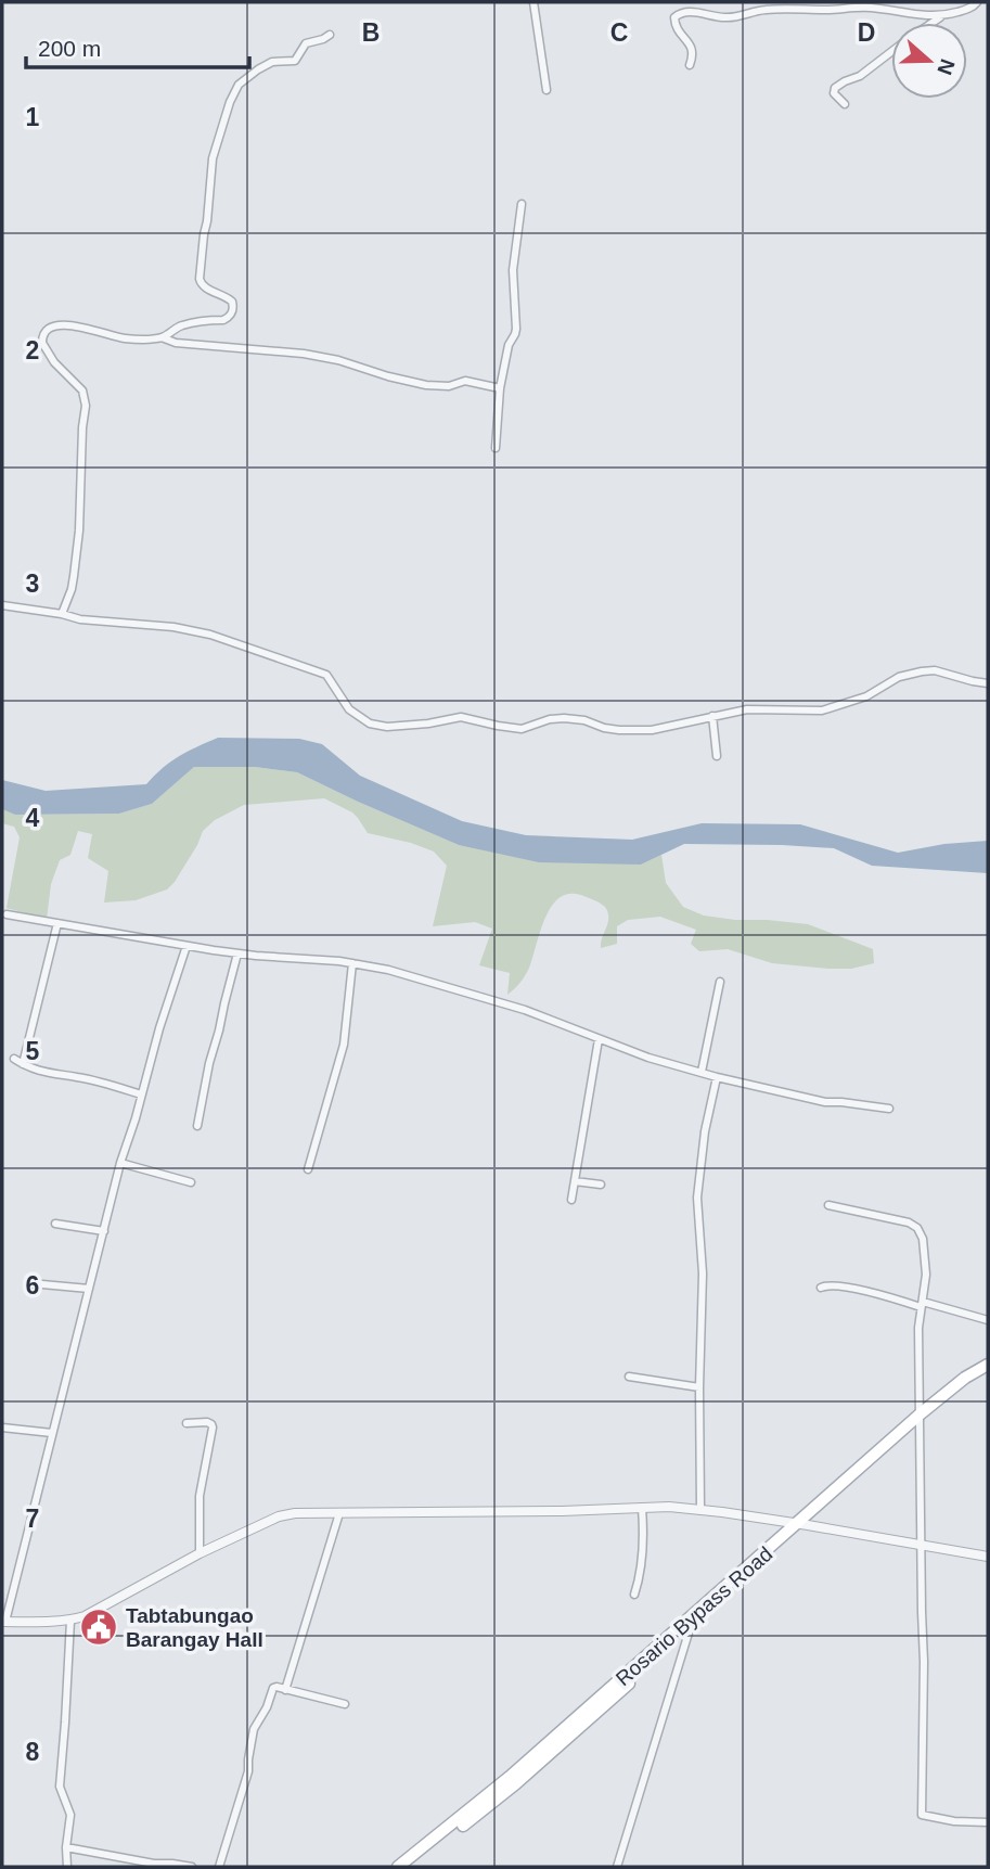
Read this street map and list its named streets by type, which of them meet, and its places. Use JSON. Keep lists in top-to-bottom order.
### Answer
{
  "streets": {
    "main road": ["Rosario Bypass Road"]
  },
  "places": {
    "public building": ["Tabtabungao Barangay Hall"]
  },
  "scale_bar": "200 m",
  "north": "right",
  "grid": {
    "columns": ["B", "C", "D"],
    "rows": [
      "1",
      "2",
      "3",
      "4",
      "5",
      "6",
      "7",
      "8"
    ]
  }
}
